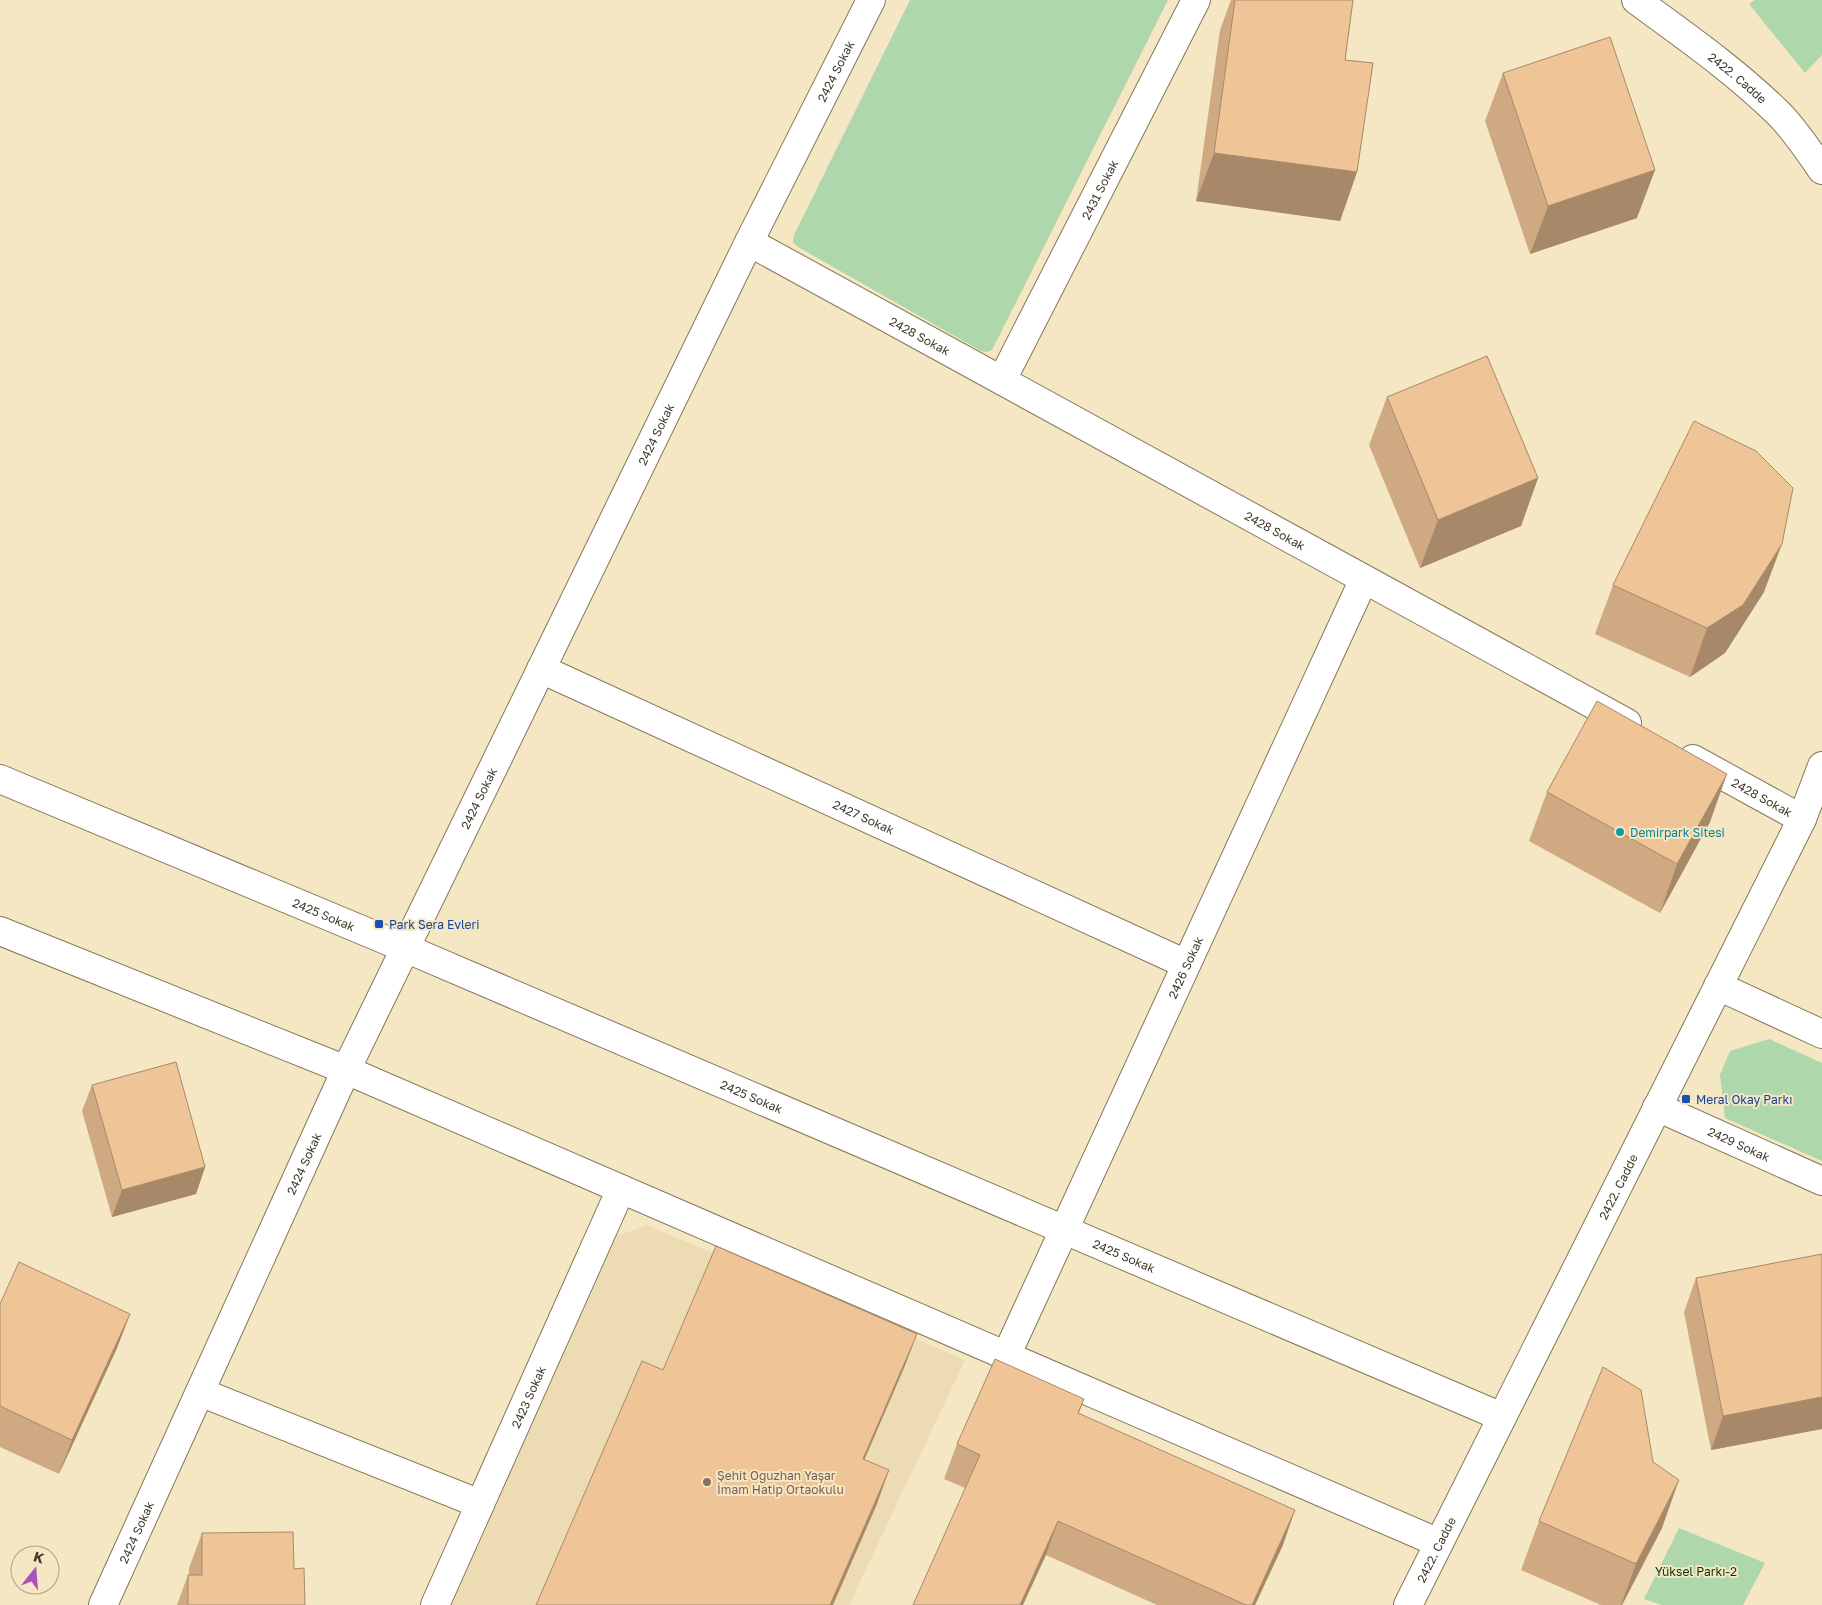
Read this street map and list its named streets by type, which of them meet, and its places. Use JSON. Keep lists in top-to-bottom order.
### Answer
{
  "streets": {
    "street": [
      "2424 Sokak",
      "2422. Cadde",
      "2431 Sokak",
      "2428 Sokak",
      "2427 Sokak",
      "2425 Sokak",
      "2426 Sokak",
      "2429 Sokak",
      "2423 Sokak"
    ]
  },
  "crossings": [
    ["2424 Sokak", "2428 Sokak"],
    ["2424 Sokak", "2427 Sokak"],
    ["2424 Sokak", "2425 Sokak"],
    ["2422. Cadde", "2428 Sokak"],
    ["2422. Cadde", "2425 Sokak"],
    ["2422. Cadde", "2429 Sokak"],
    ["2431 Sokak", "2428 Sokak"],
    ["2428 Sokak", "2426 Sokak"],
    ["2427 Sokak", "2426 Sokak"],
    ["2425 Sokak", "2426 Sokak"]
  ],
  "parks": ["Yüksel Parkı-2"],
  "places": {
    "other": ["Demirpark Sitesi", "Şehit Oğuzhan Yaşar İmam Hatip Ortaokulu"],
    "transit": ["Park Sera Evleri", "Meral Okay Parkı"]
  },
  "north": "top"
}
